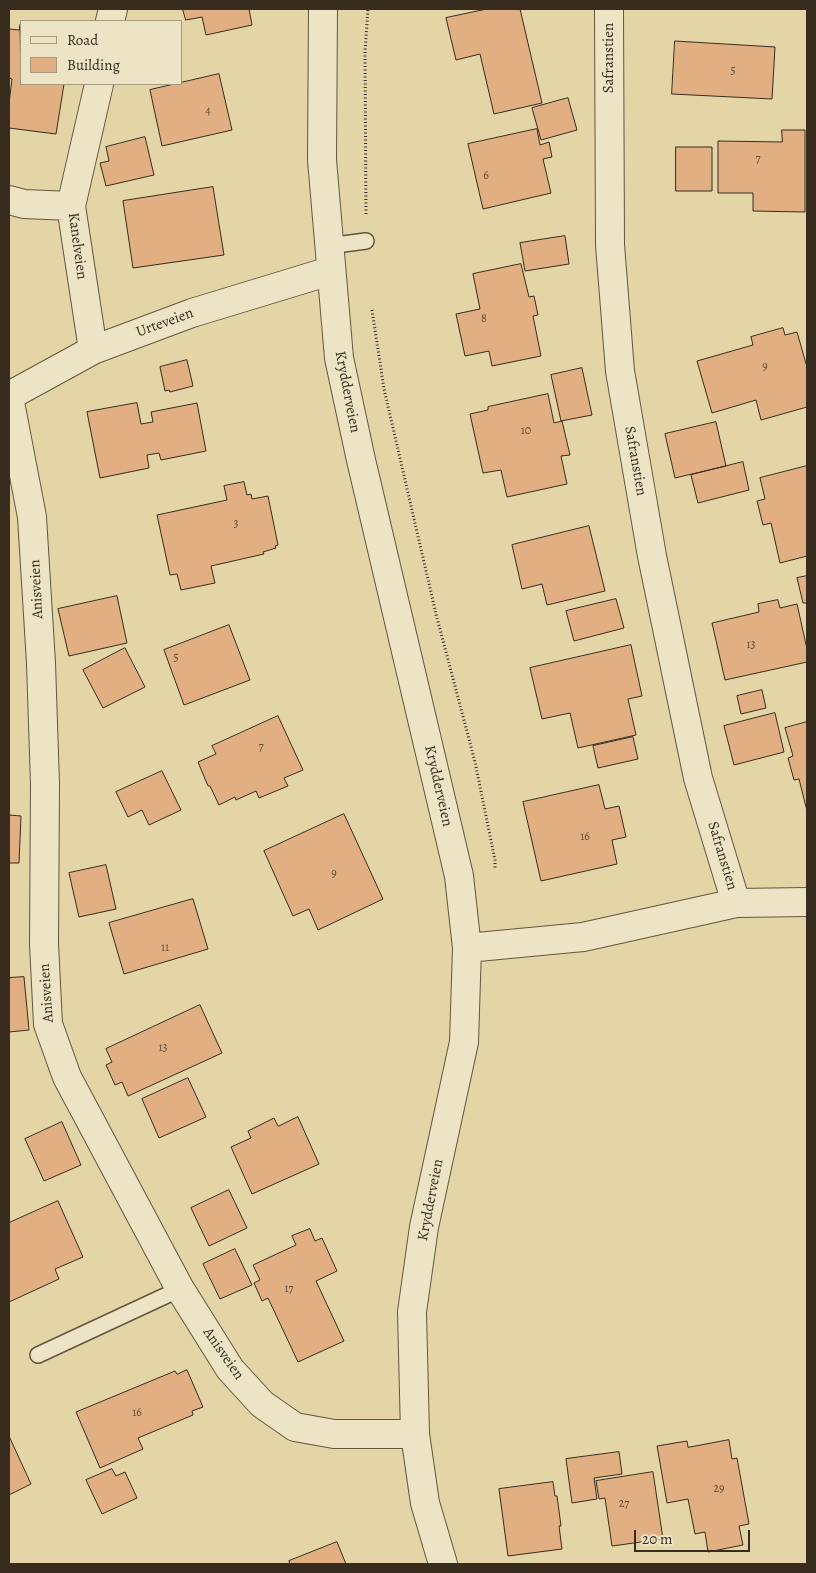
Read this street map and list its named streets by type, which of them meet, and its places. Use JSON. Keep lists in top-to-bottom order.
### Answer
{
  "streets": {
    "street": [
      "Safranstien",
      "Kanelveien",
      "Urteveien",
      "Krydderveien",
      "Anisveien"
    ]
  },
  "crossings": [
    ["Safranstien", "Krydderveien"],
    ["Kanelveien", "Urteveien"],
    ["Urteveien", "Krydderveien"],
    ["Urteveien", "Anisveien"],
    ["Krydderveien", "Anisveien"]
  ],
  "house_numbers": [
    "5",
    "4",
    "7",
    "6",
    "8",
    "9",
    "10",
    "3",
    "13",
    "5",
    "7",
    "16",
    "9",
    "11",
    "13",
    "17",
    "16",
    "29",
    "27"
  ],
  "legend": ["Road", "Building"],
  "scale_bar": "20 m"
}
